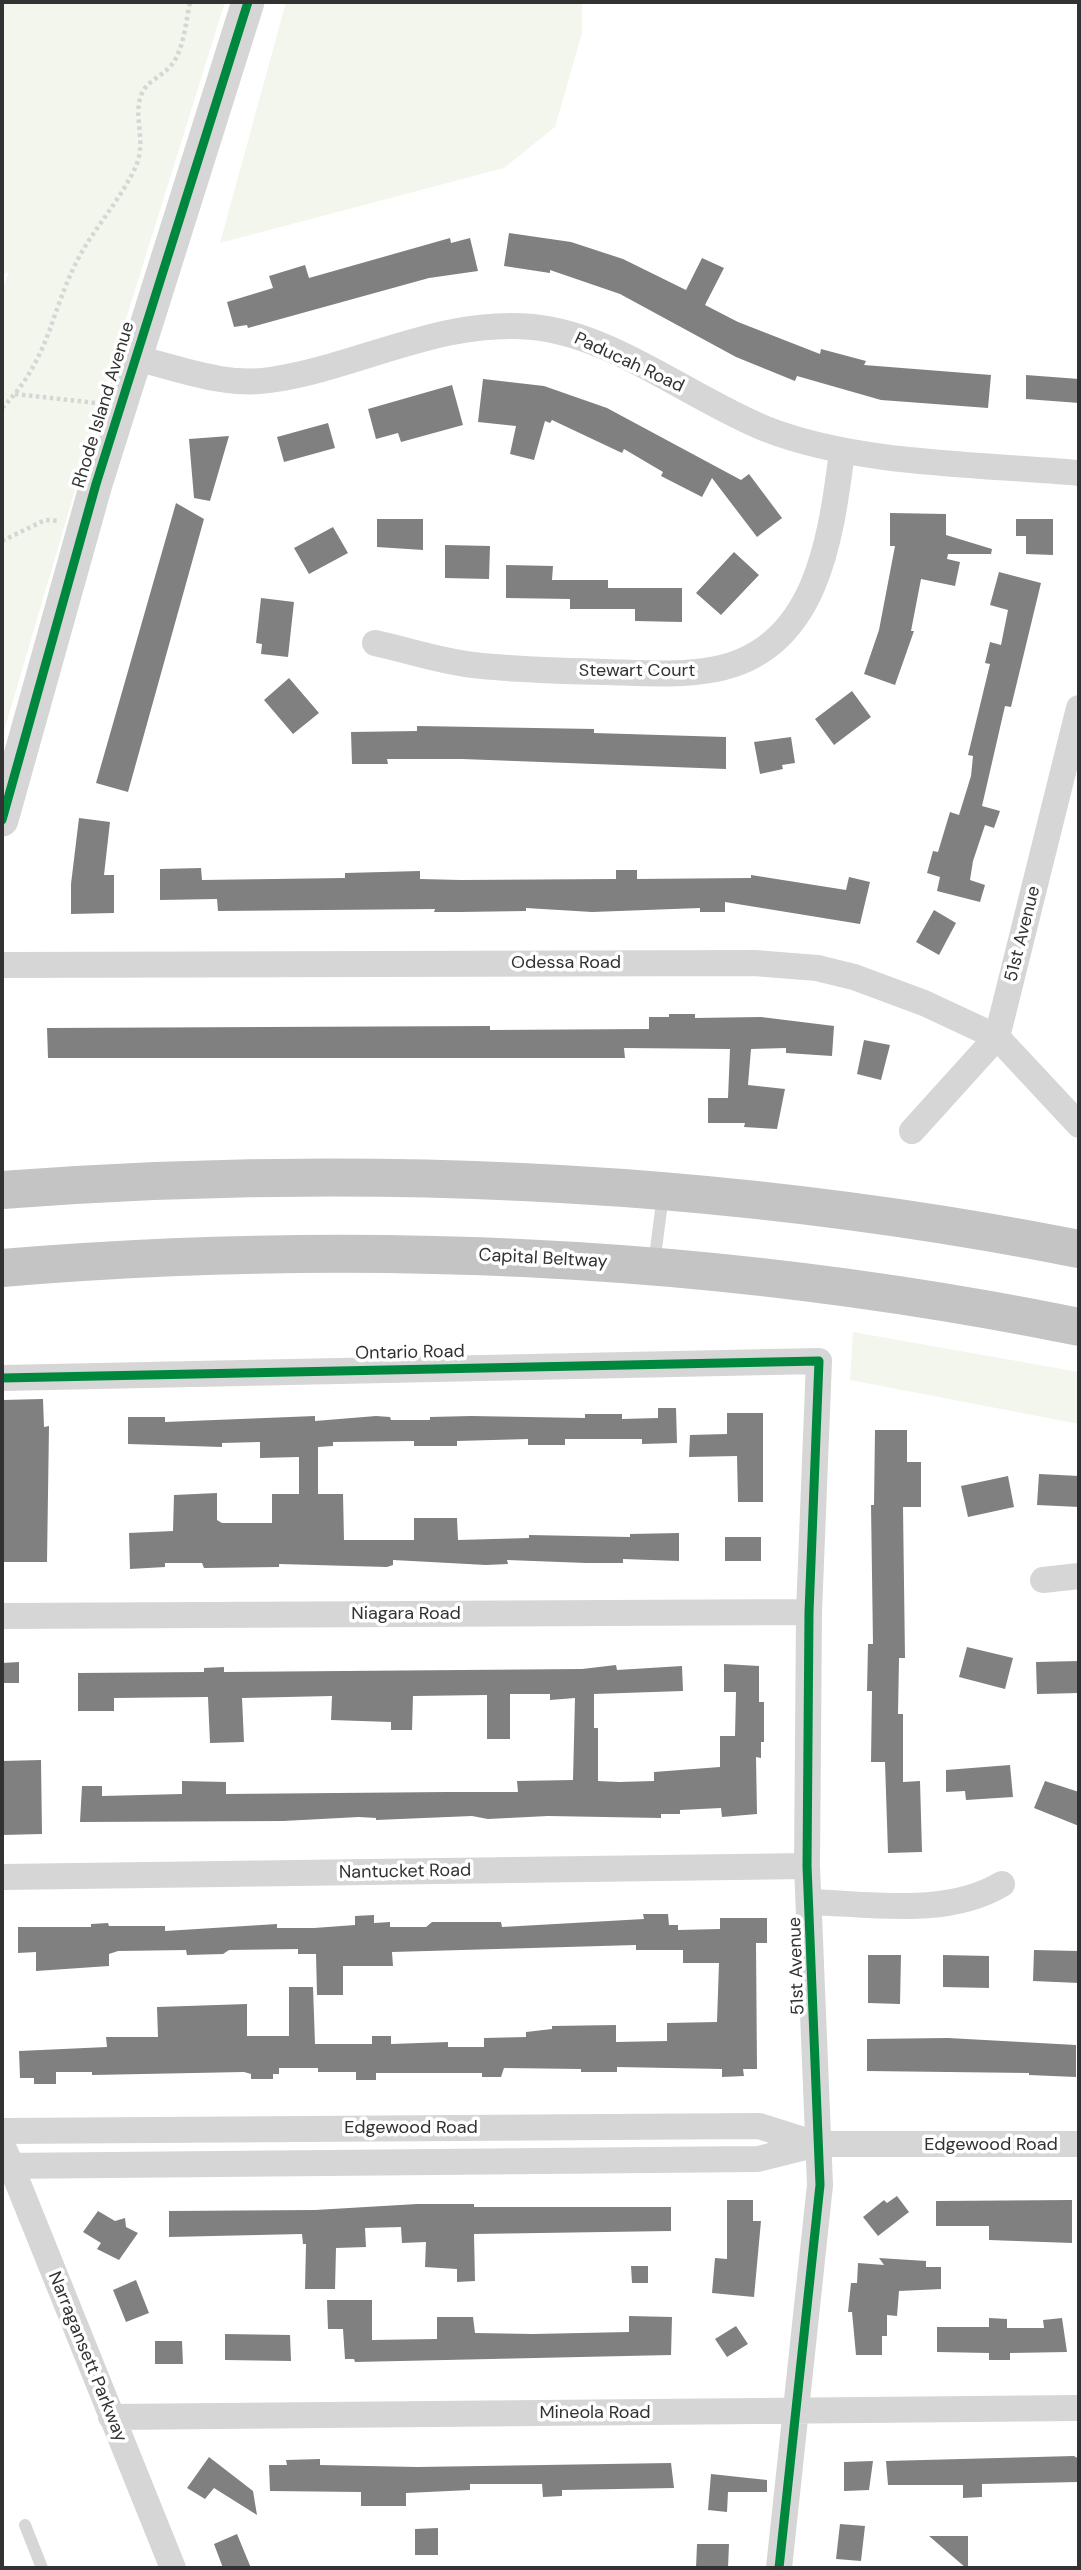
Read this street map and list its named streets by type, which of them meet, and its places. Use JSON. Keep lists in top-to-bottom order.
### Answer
{
  "streets": {
    "highway": ["Capital Beltway"],
    "street": [
      "Paducah Road",
      "Rhode Island Avenue",
      "Stewart Court",
      "51st Avenue",
      "Odessa Road",
      "Ontario Road",
      "Niagara Road",
      "Nantucket Road",
      "Edgewood Road",
      "Narragansett Parkway",
      "Mineola Road"
    ]
  },
  "crossings": [
    ["Paducah Road", "Rhode Island Avenue"],
    ["Paducah Road", "Stewart Court"],
    ["51st Avenue", "Odessa Road"],
    ["51st Avenue", "Ontario Road"],
    ["51st Avenue", "Niagara Road"],
    ["51st Avenue", "Nantucket Road"],
    ["51st Avenue", "Edgewood Road"],
    ["51st Avenue", "Mineola Road"],
    ["Edgewood Road", "Narragansett Parkway"],
    ["Narragansett Parkway", "Mineola Road"]
  ]
}
